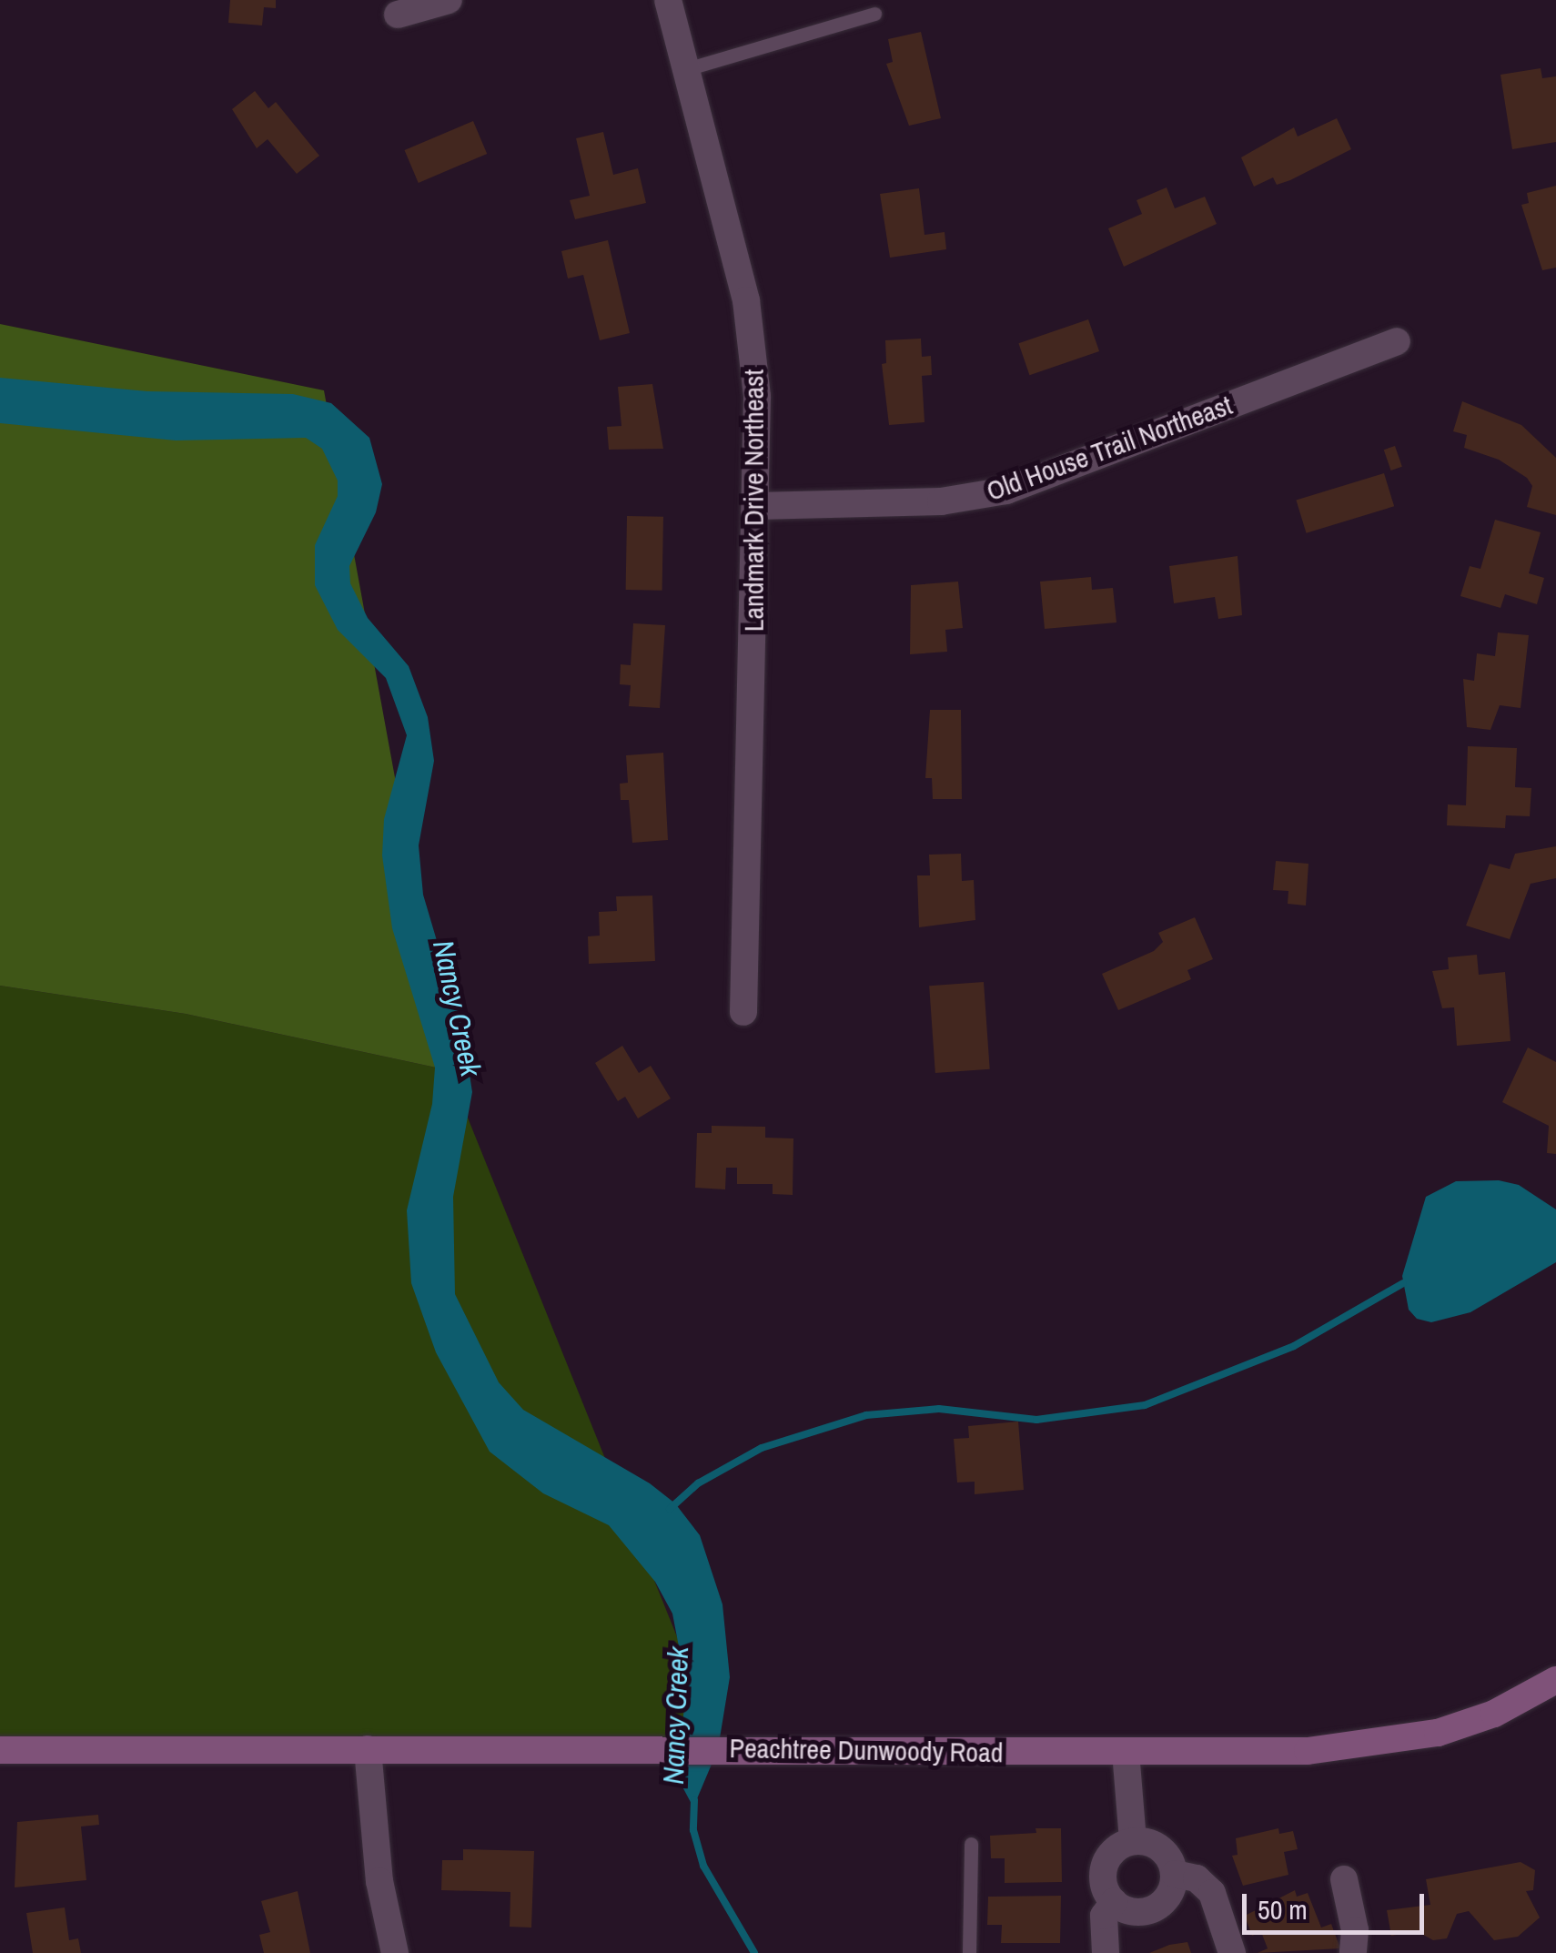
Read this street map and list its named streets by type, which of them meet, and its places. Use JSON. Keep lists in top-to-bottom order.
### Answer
{
  "streets": {
    "main road": ["Peachtree Dunwoody Road"],
    "street": ["Old House Trail Northeast", "Landmark Drive Northeast"]
  },
  "crossings": [
    ["Old House Trail Northeast", "Landmark Drive Northeast"]
  ],
  "water": ["Nancy Creek"],
  "scale_bar": "50 m"
}
